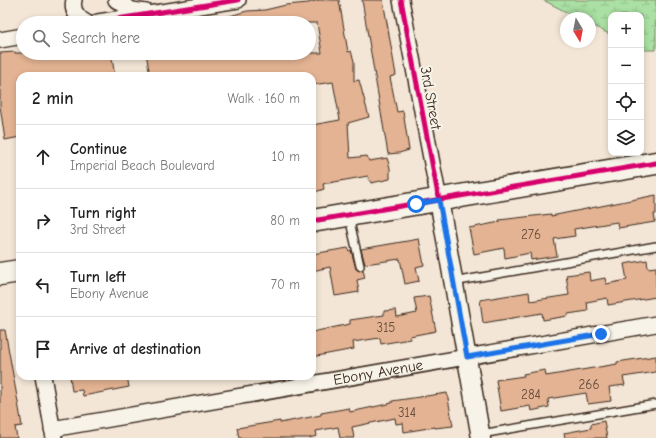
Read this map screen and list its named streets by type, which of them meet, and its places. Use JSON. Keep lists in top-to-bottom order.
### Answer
{
  "streets": {
    "street": ["3rd Street", "Ebony Avenue"]
  },
  "crossings": [
    ["3rd Street", "Ebony Avenue"]
  ],
  "house_numbers": [
    "276",
    "315",
    "266",
    "284",
    "314"
  ],
  "north": "bottom",
  "page": {
    "map_buttons": ["+", "−"],
    "search": "Search here",
    "heading": ["2 min", "Walk · 160 m"],
    "list": [
      ["Continue", "Imperial Beach Boulevard", "10 m"],
      ["Turn right", "3rd Street", "80 m"],
      ["Turn left", "Ebony Avenue", "70 m"],
      "Arrive at destination"
    ]
  }
}
